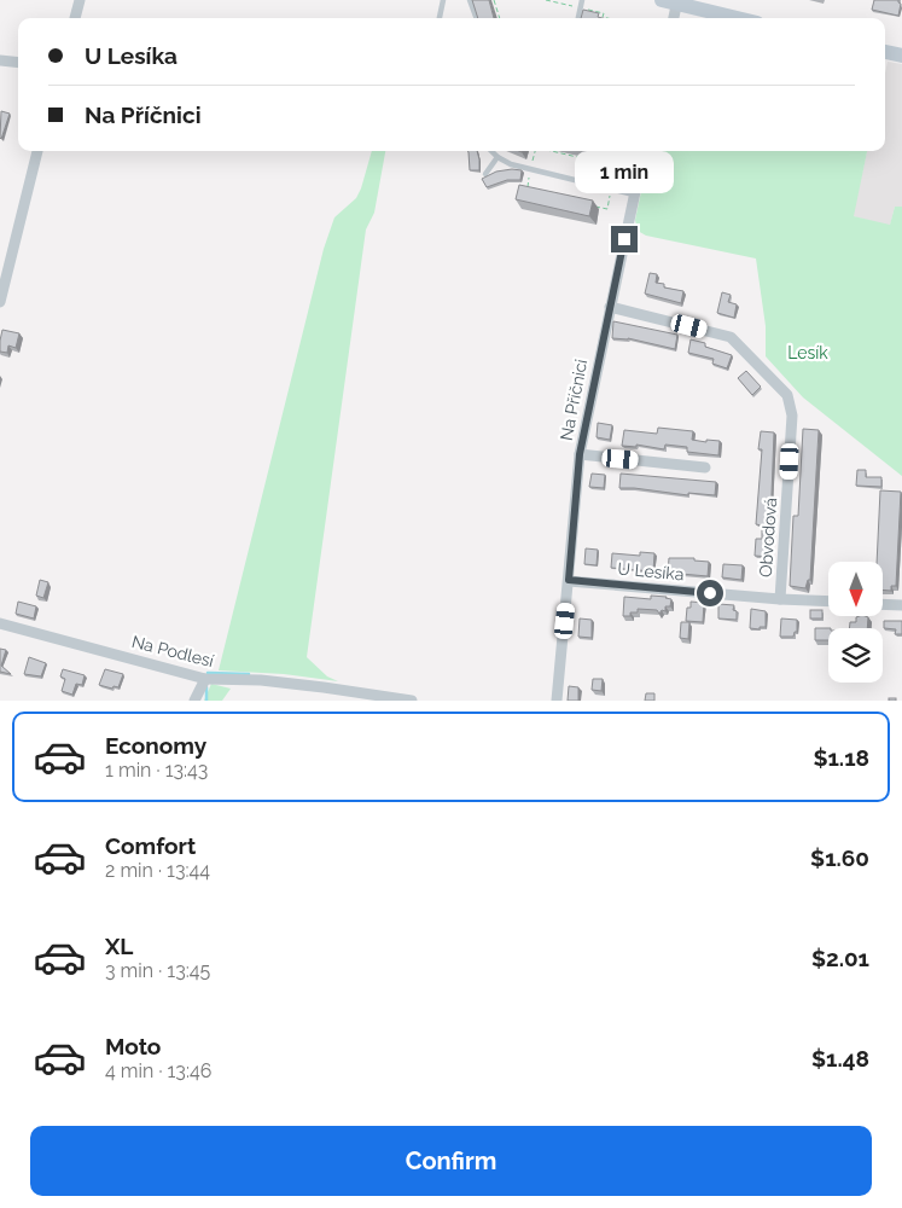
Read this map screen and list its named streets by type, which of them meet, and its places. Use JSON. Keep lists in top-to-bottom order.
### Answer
{
  "streets": {
    "street": [
      "Na Příčnici",
      "Obvodová",
      "U Lesíka",
      "Na Podlesí"
    ]
  },
  "crossings": [
    ["Na Příčnici", "Obvodová"],
    ["Na Příčnici", "U Lesíka"],
    ["Obvodová", "U Lesíka"]
  ],
  "parks": ["Lesík"],
  "north": "bottom",
  "page": {
    "banner": ["U Lesíka", "Na Příčnici"],
    "bubble": "1 min",
    "list": [
      {
        "name": "Economy",
        "note": "1 min · 13:43",
        "value": "$1.18"
      },
      {
        "name": "Comfort",
        "note": "2 min · 13:44",
        "value": "$1.60"
      },
      {
        "name": "XL",
        "note": "3 min · 13:45",
        "value": "$2.01"
      },
      {
        "name": "Moto",
        "note": "4 min · 13:46",
        "value": "$1.48"
      }
    ],
    "buttons": "Confirm"
  }
}
